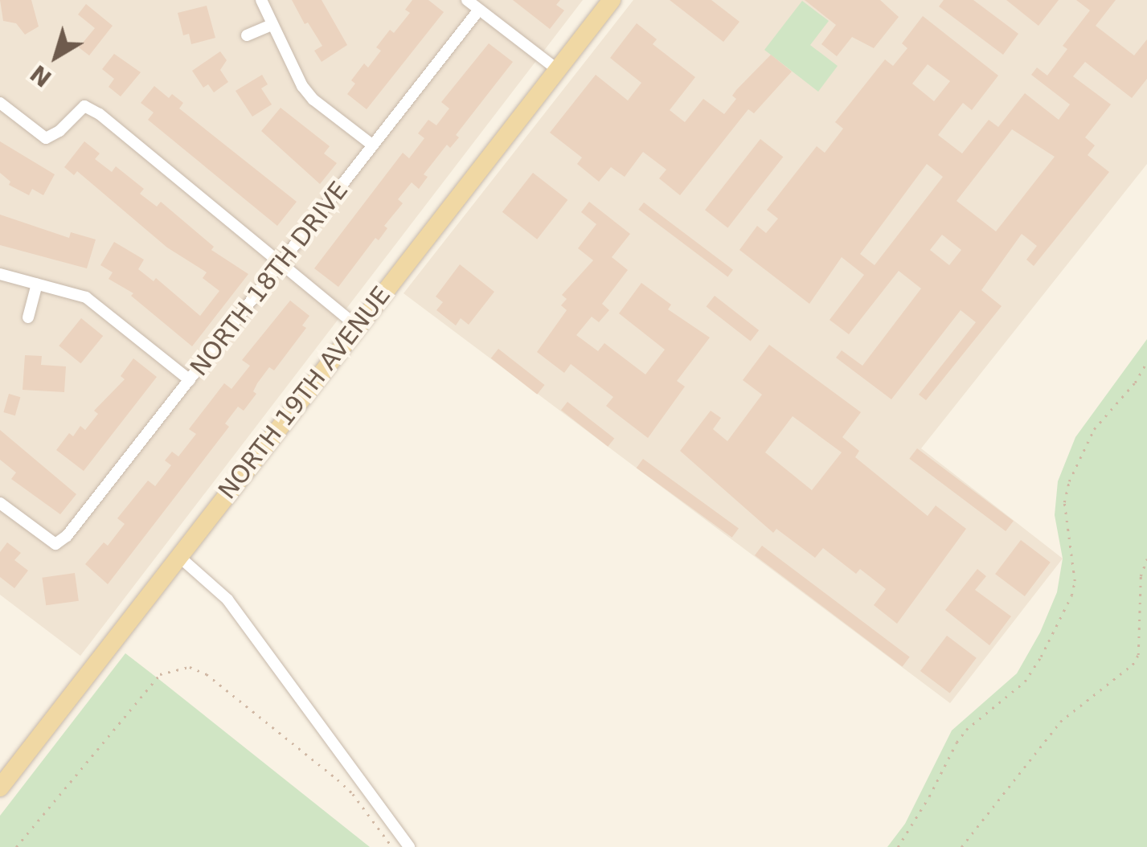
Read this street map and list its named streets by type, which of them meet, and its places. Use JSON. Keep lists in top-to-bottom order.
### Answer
{
  "streets": {
    "main road": ["NORTH 19TH AVENUE"],
    "street": ["NORTH 18TH DRIVE"]
  },
  "north": "bottom left"
}
